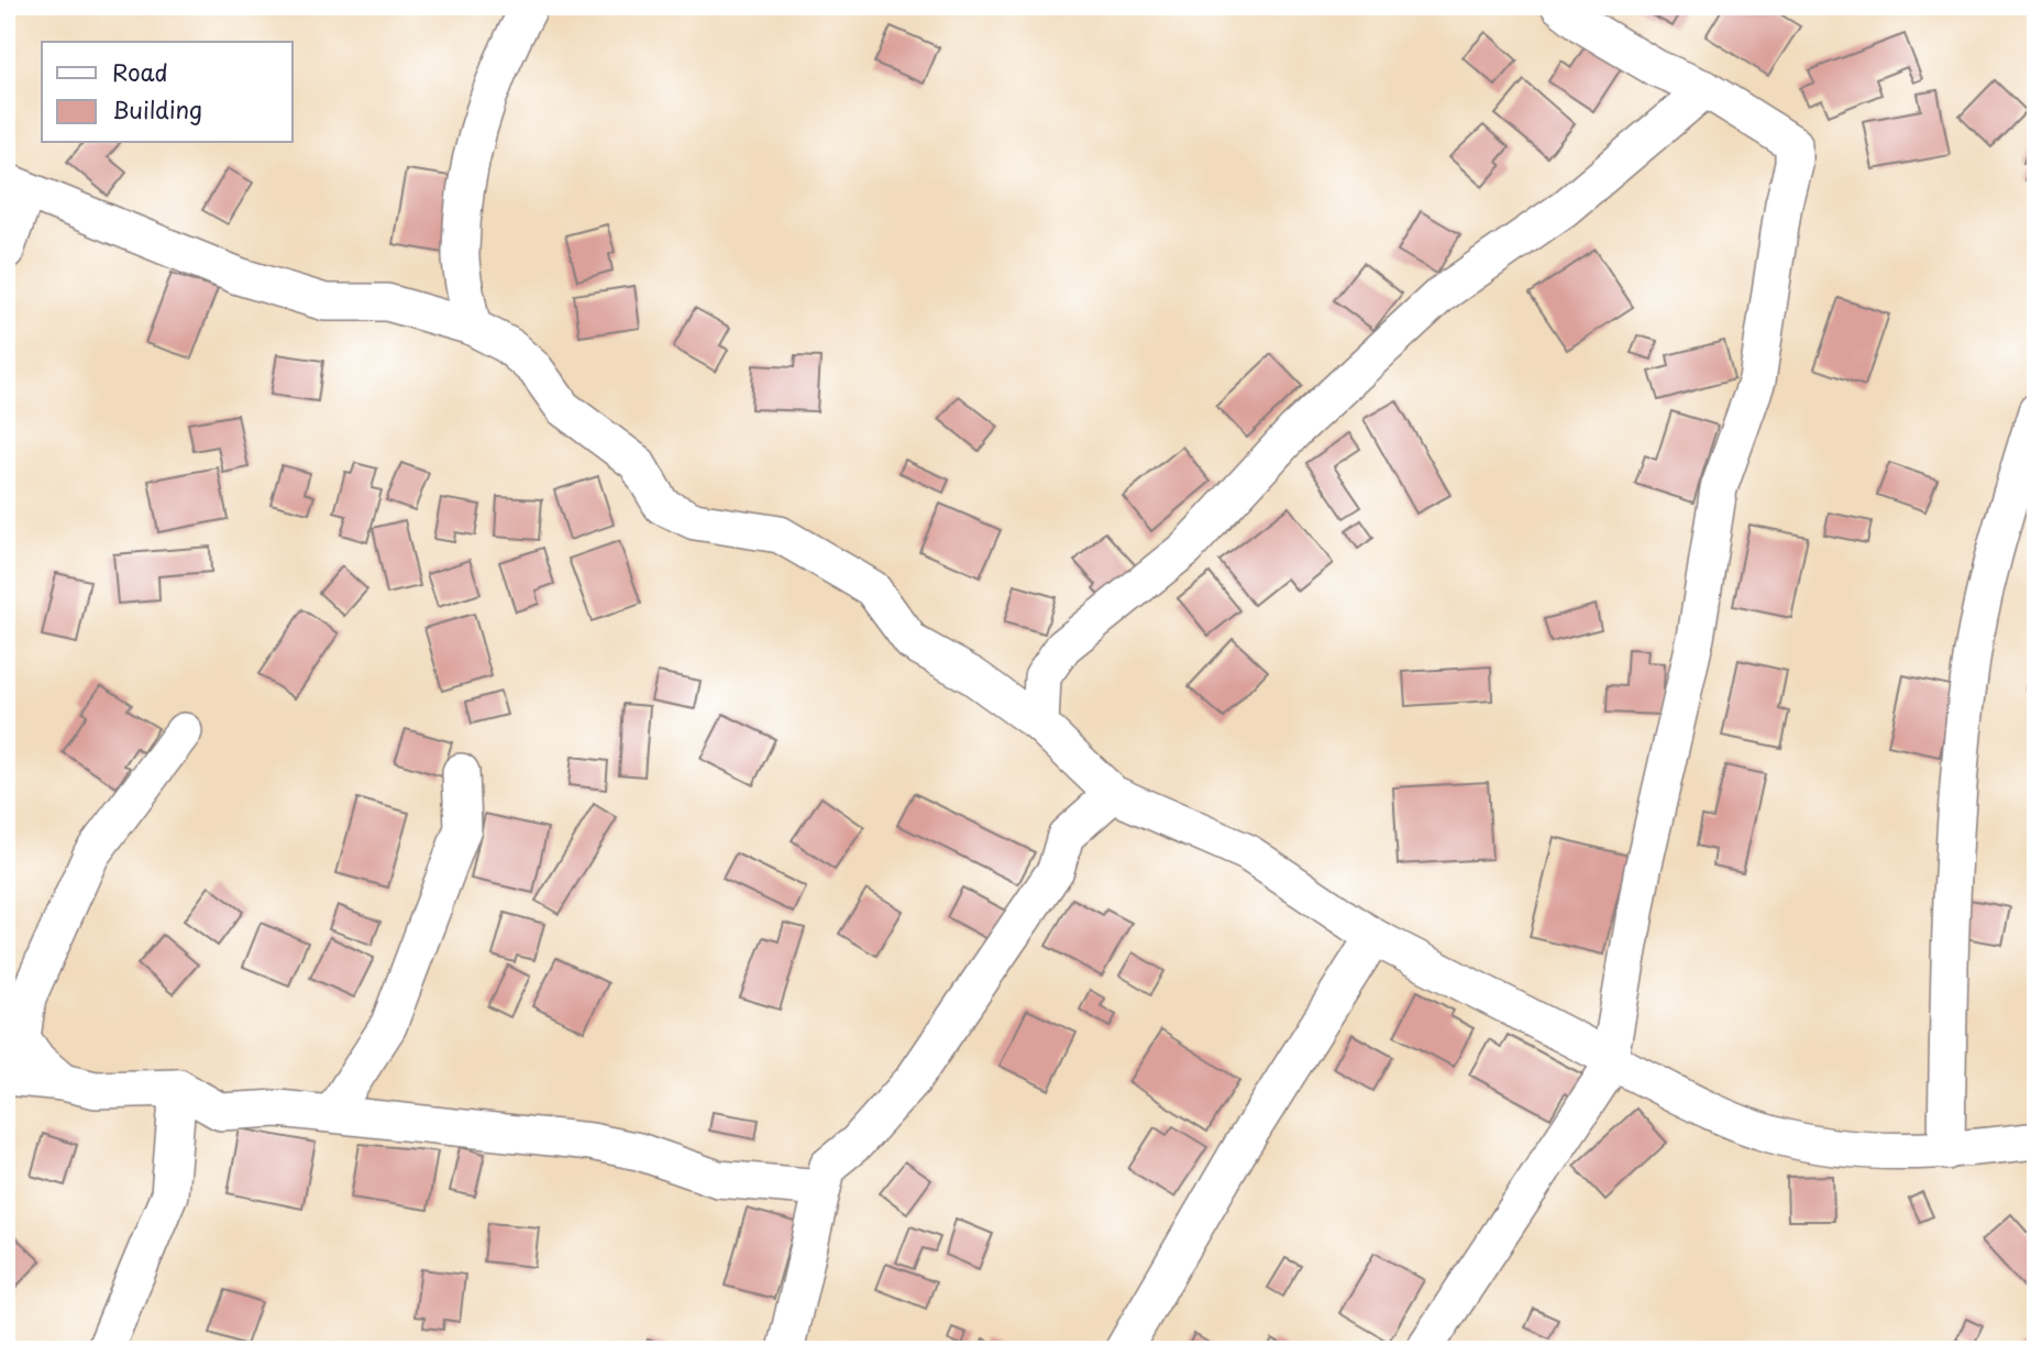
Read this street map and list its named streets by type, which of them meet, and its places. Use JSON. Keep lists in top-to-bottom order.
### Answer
{
  "legend": ["Road", "Building"]
}
